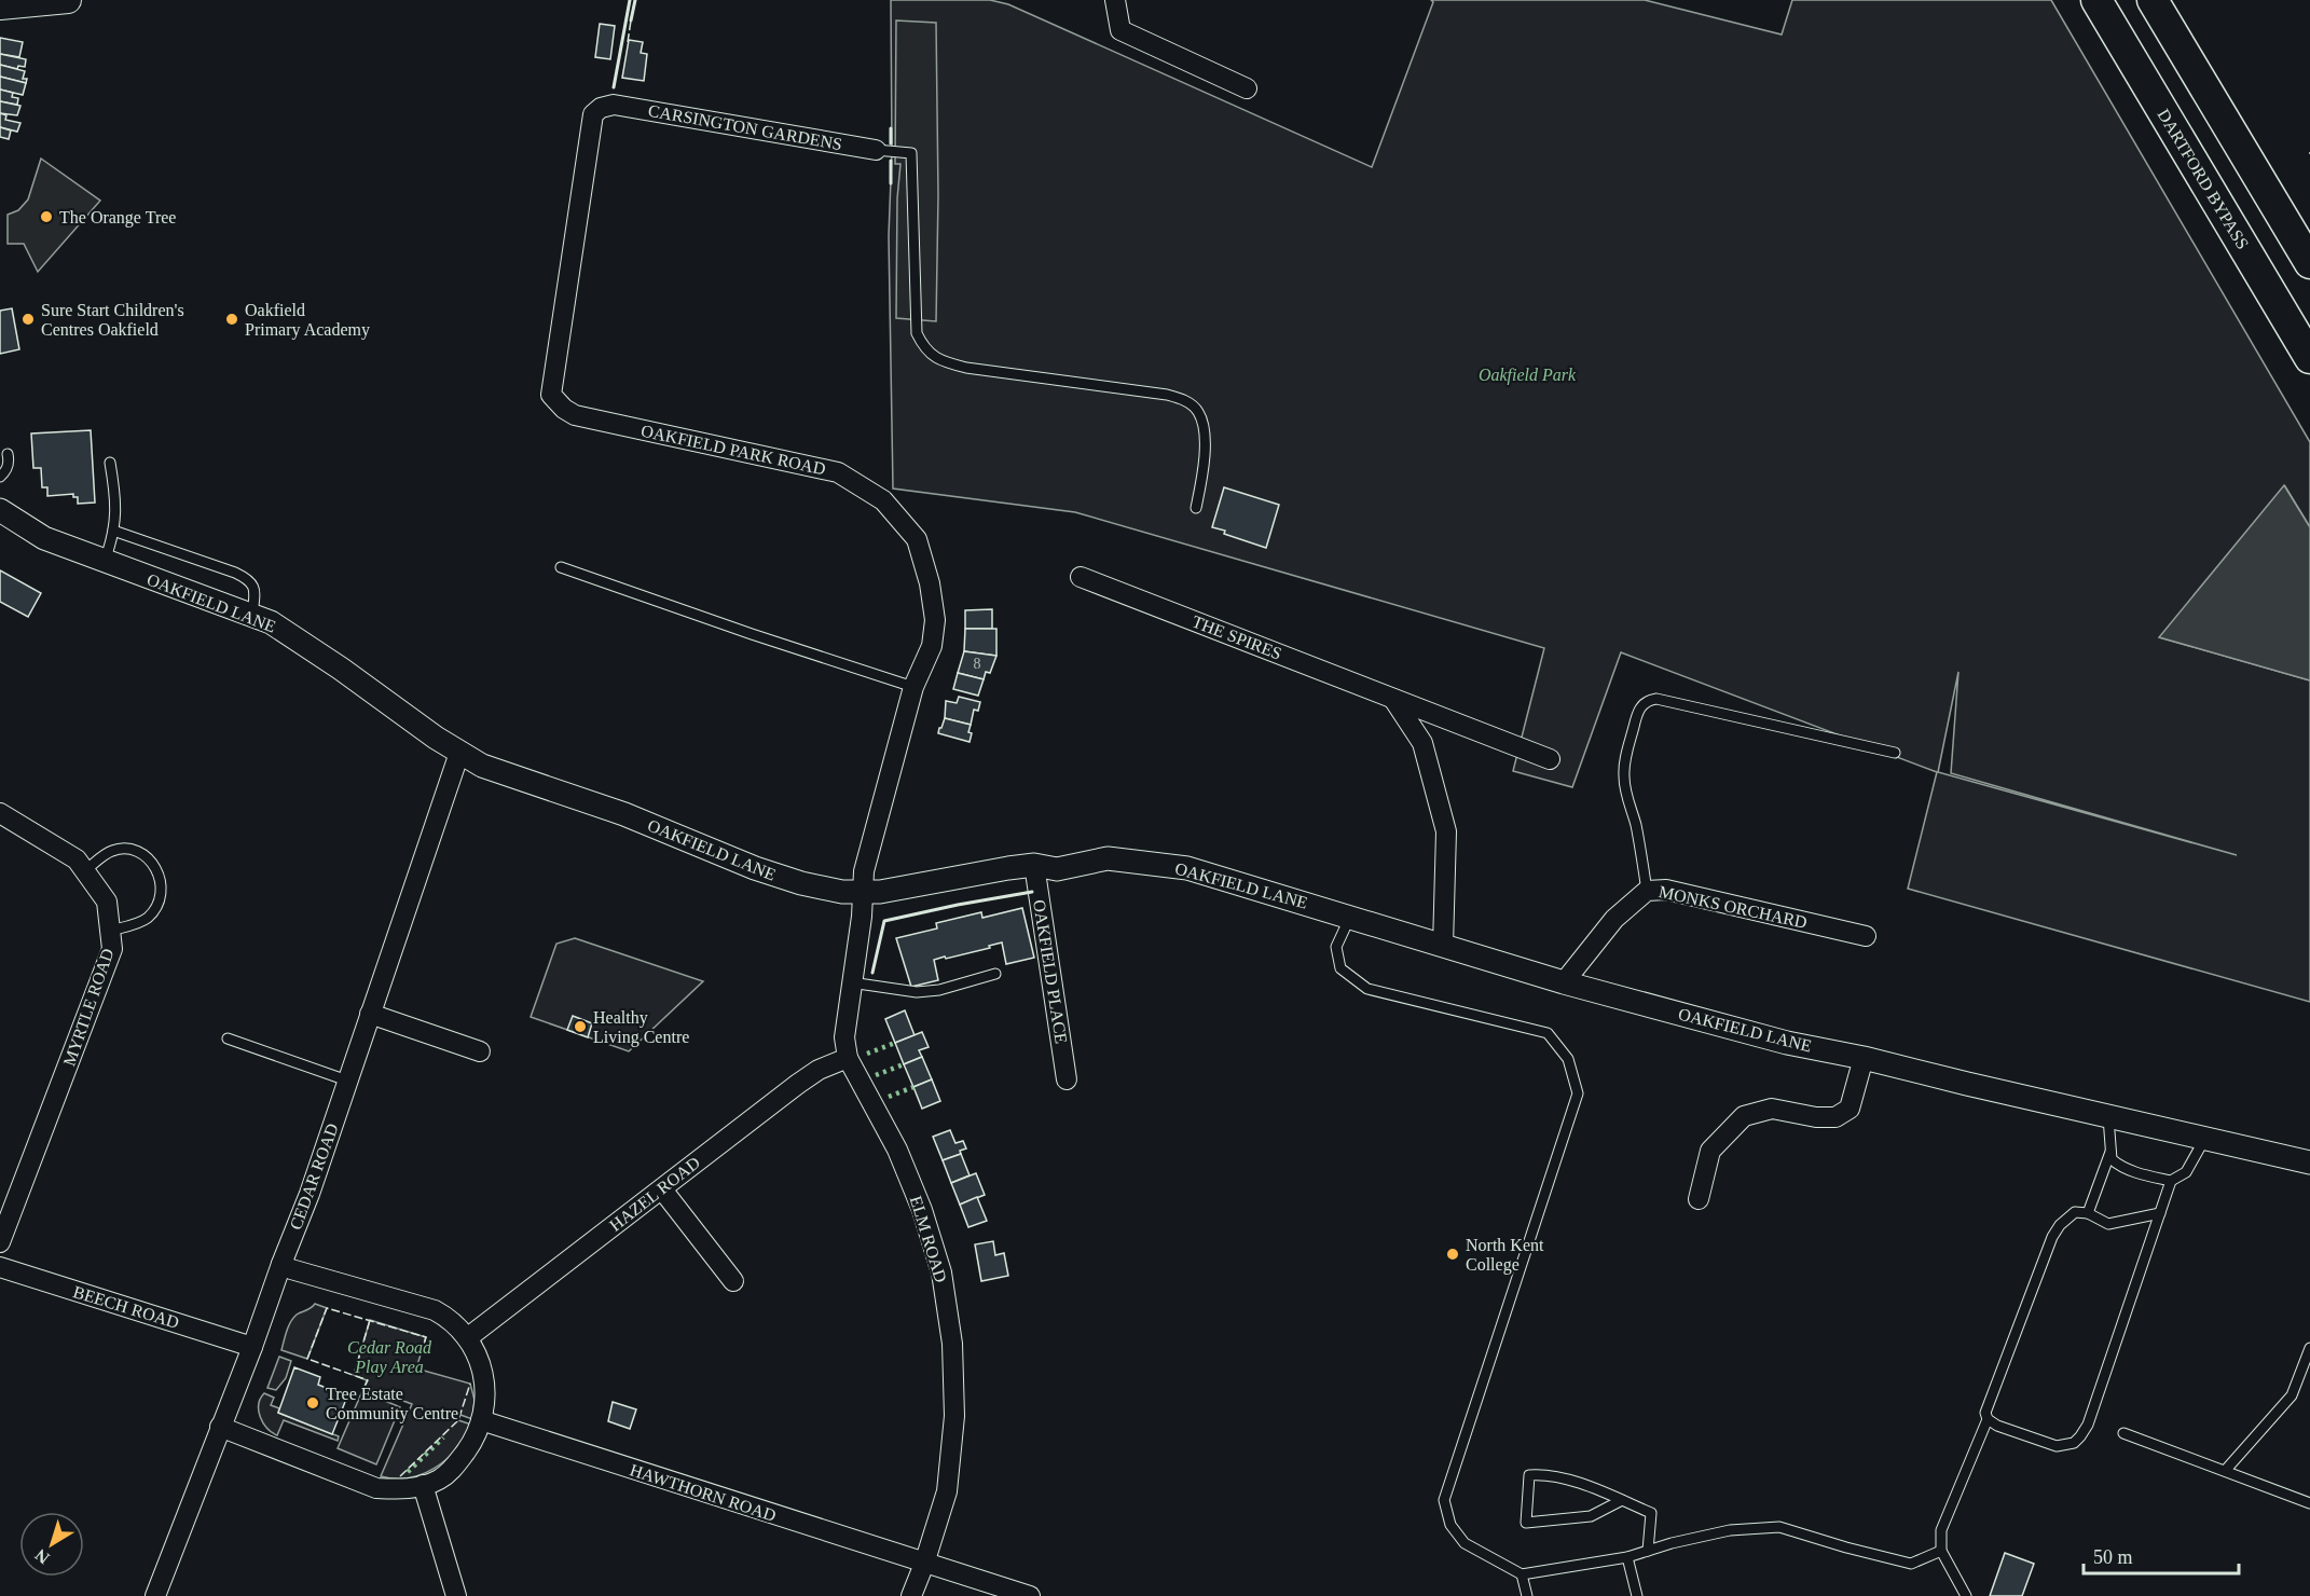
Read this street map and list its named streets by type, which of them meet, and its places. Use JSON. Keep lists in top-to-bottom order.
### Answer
{
  "streets": {
    "highway": ["DARTFORD BYPASS"],
    "street": [
      "CARSINGTON GARDENS",
      "OAKFIELD PARK ROAD",
      "OAKFIELD LANE",
      "THE SPIRES",
      "MONKS ORCHARD",
      "OAKFIELD PLACE",
      "MYRTLE ROAD",
      "CEDAR ROAD",
      "HAZEL ROAD",
      "ELM ROAD",
      "BEECH ROAD",
      "HAWTHORN ROAD"
    ]
  },
  "crossings": [
    ["CARSINGTON GARDENS", "OAKFIELD PARK ROAD"],
    ["OAKFIELD PARK ROAD", "OAKFIELD LANE"],
    ["OAKFIELD PARK ROAD", "ELM ROAD"],
    ["OAKFIELD LANE", "MONKS ORCHARD"],
    ["OAKFIELD LANE", "OAKFIELD PLACE"],
    ["OAKFIELD LANE", "CEDAR ROAD"],
    ["OAKFIELD LANE", "ELM ROAD"],
    ["CEDAR ROAD", "BEECH ROAD"],
    ["HAZEL ROAD", "ELM ROAD"],
    ["ELM ROAD", "HAWTHORN ROAD"]
  ],
  "parks": ["Oakfield Park", "Cedar Road Play Area"],
  "places": [
    "The Orange Tree",
    "Sure Start Children's Centres Oakfield",
    "Oakfield Primary Academy",
    "Healthy Living Centre",
    "North Kent College",
    "Tree Estate Community Centre"
  ],
  "house_numbers": ["8"],
  "scale_bar": "50 m",
  "north": "bottom left"
}
